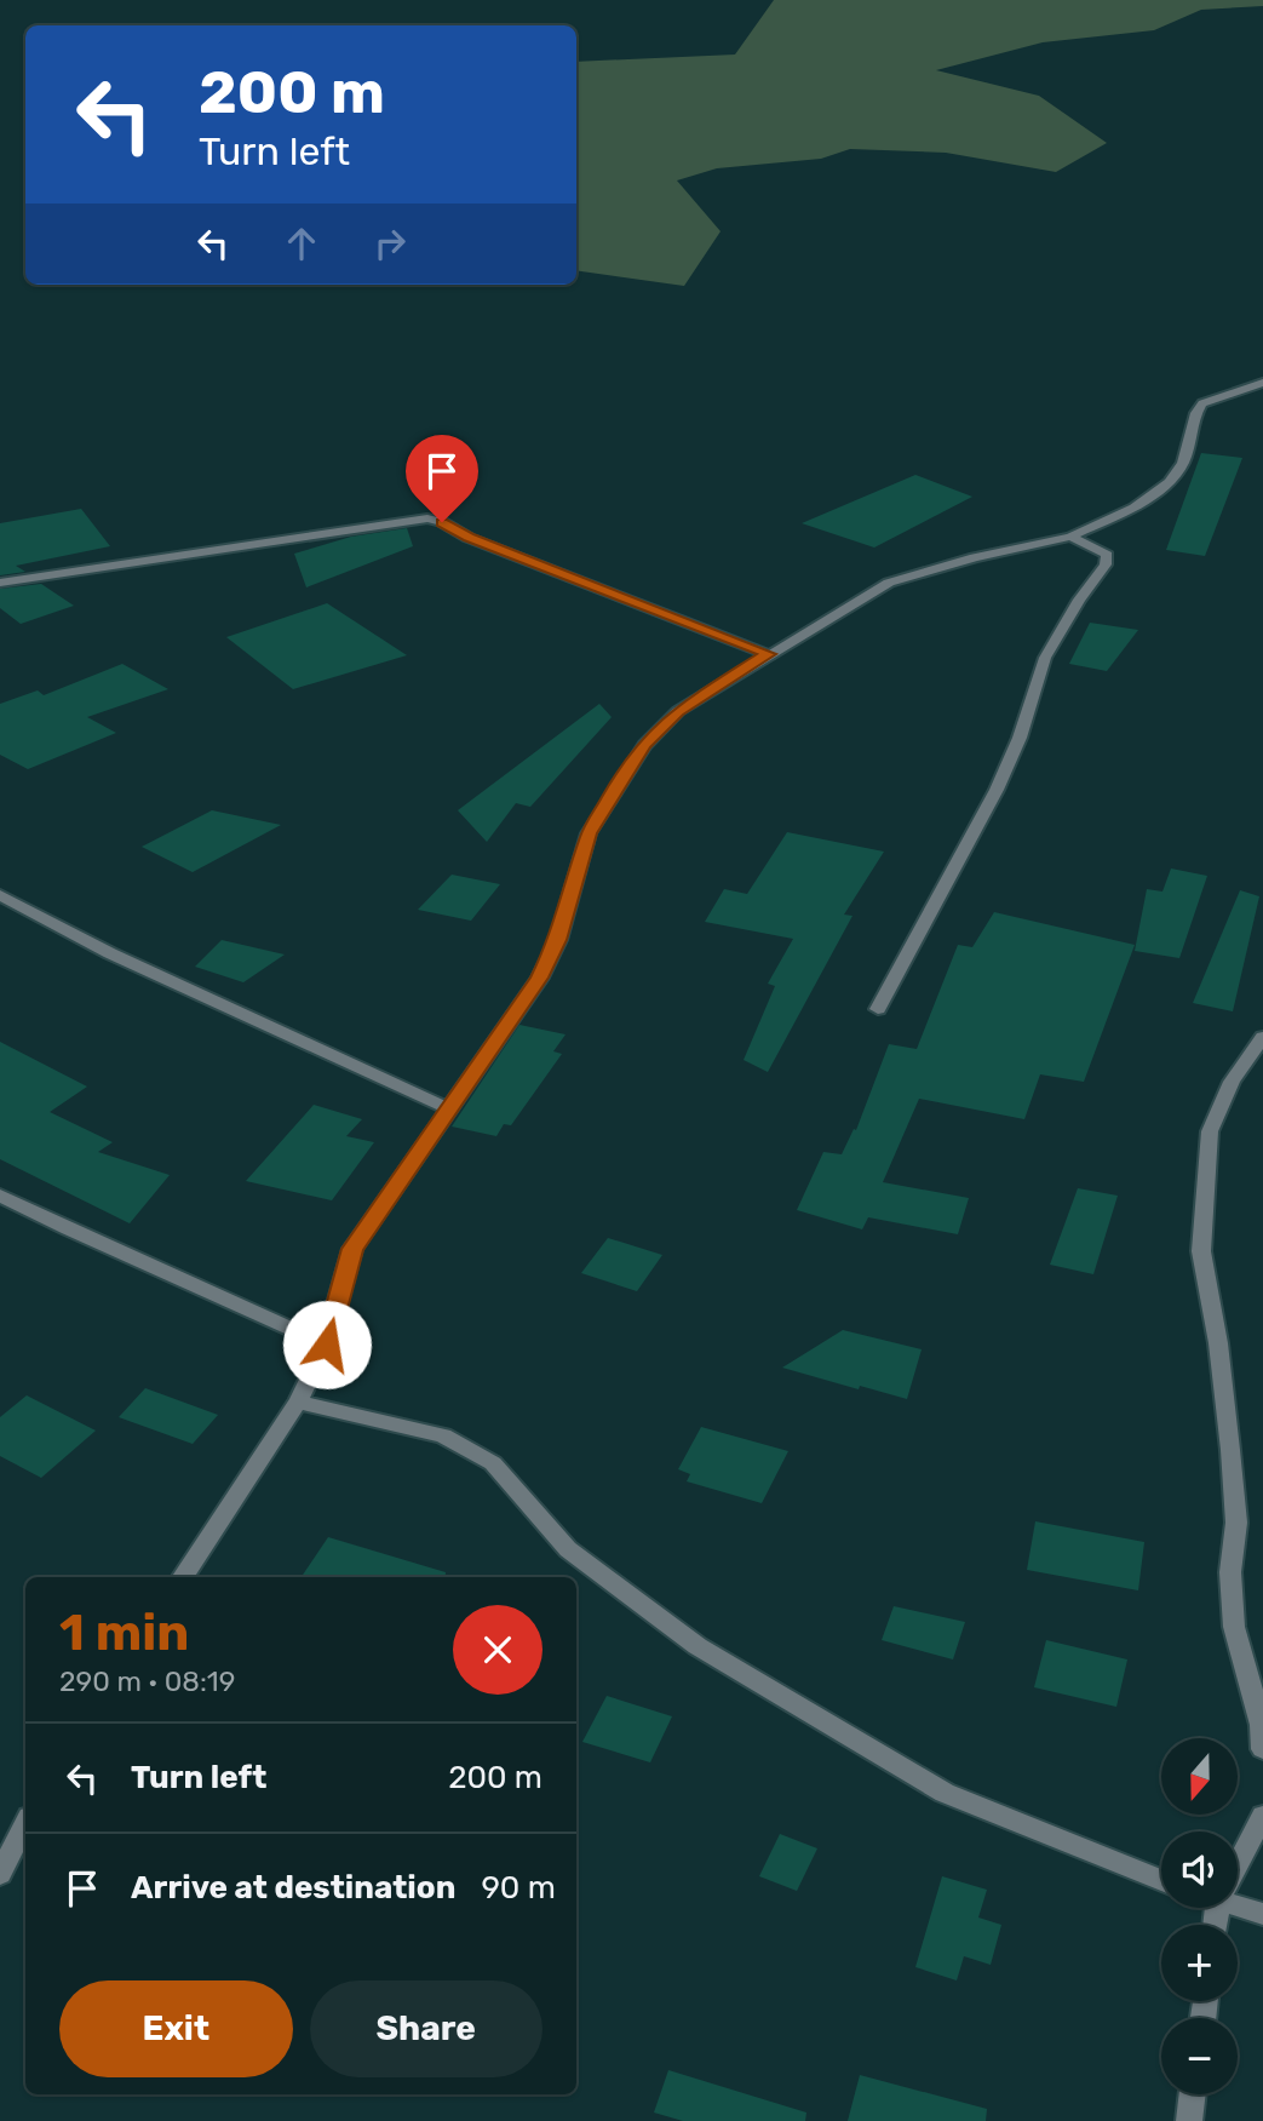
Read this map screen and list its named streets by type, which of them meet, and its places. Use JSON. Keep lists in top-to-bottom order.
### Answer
{
  "north": "bottom",
  "page": {
    "turn": ["200 m", "Turn left"],
    "heading": ["1 min", "290 m · 08:19"],
    "list": [
      {
        "name": "Turn left",
        "value": "200 m"
      },
      {
        "name": "Arrive at destination",
        "value": "90 m"
      }
    ],
    "map_buttons": ["+", "−"],
    "buttons": ["Exit", "Share"]
  }
}
